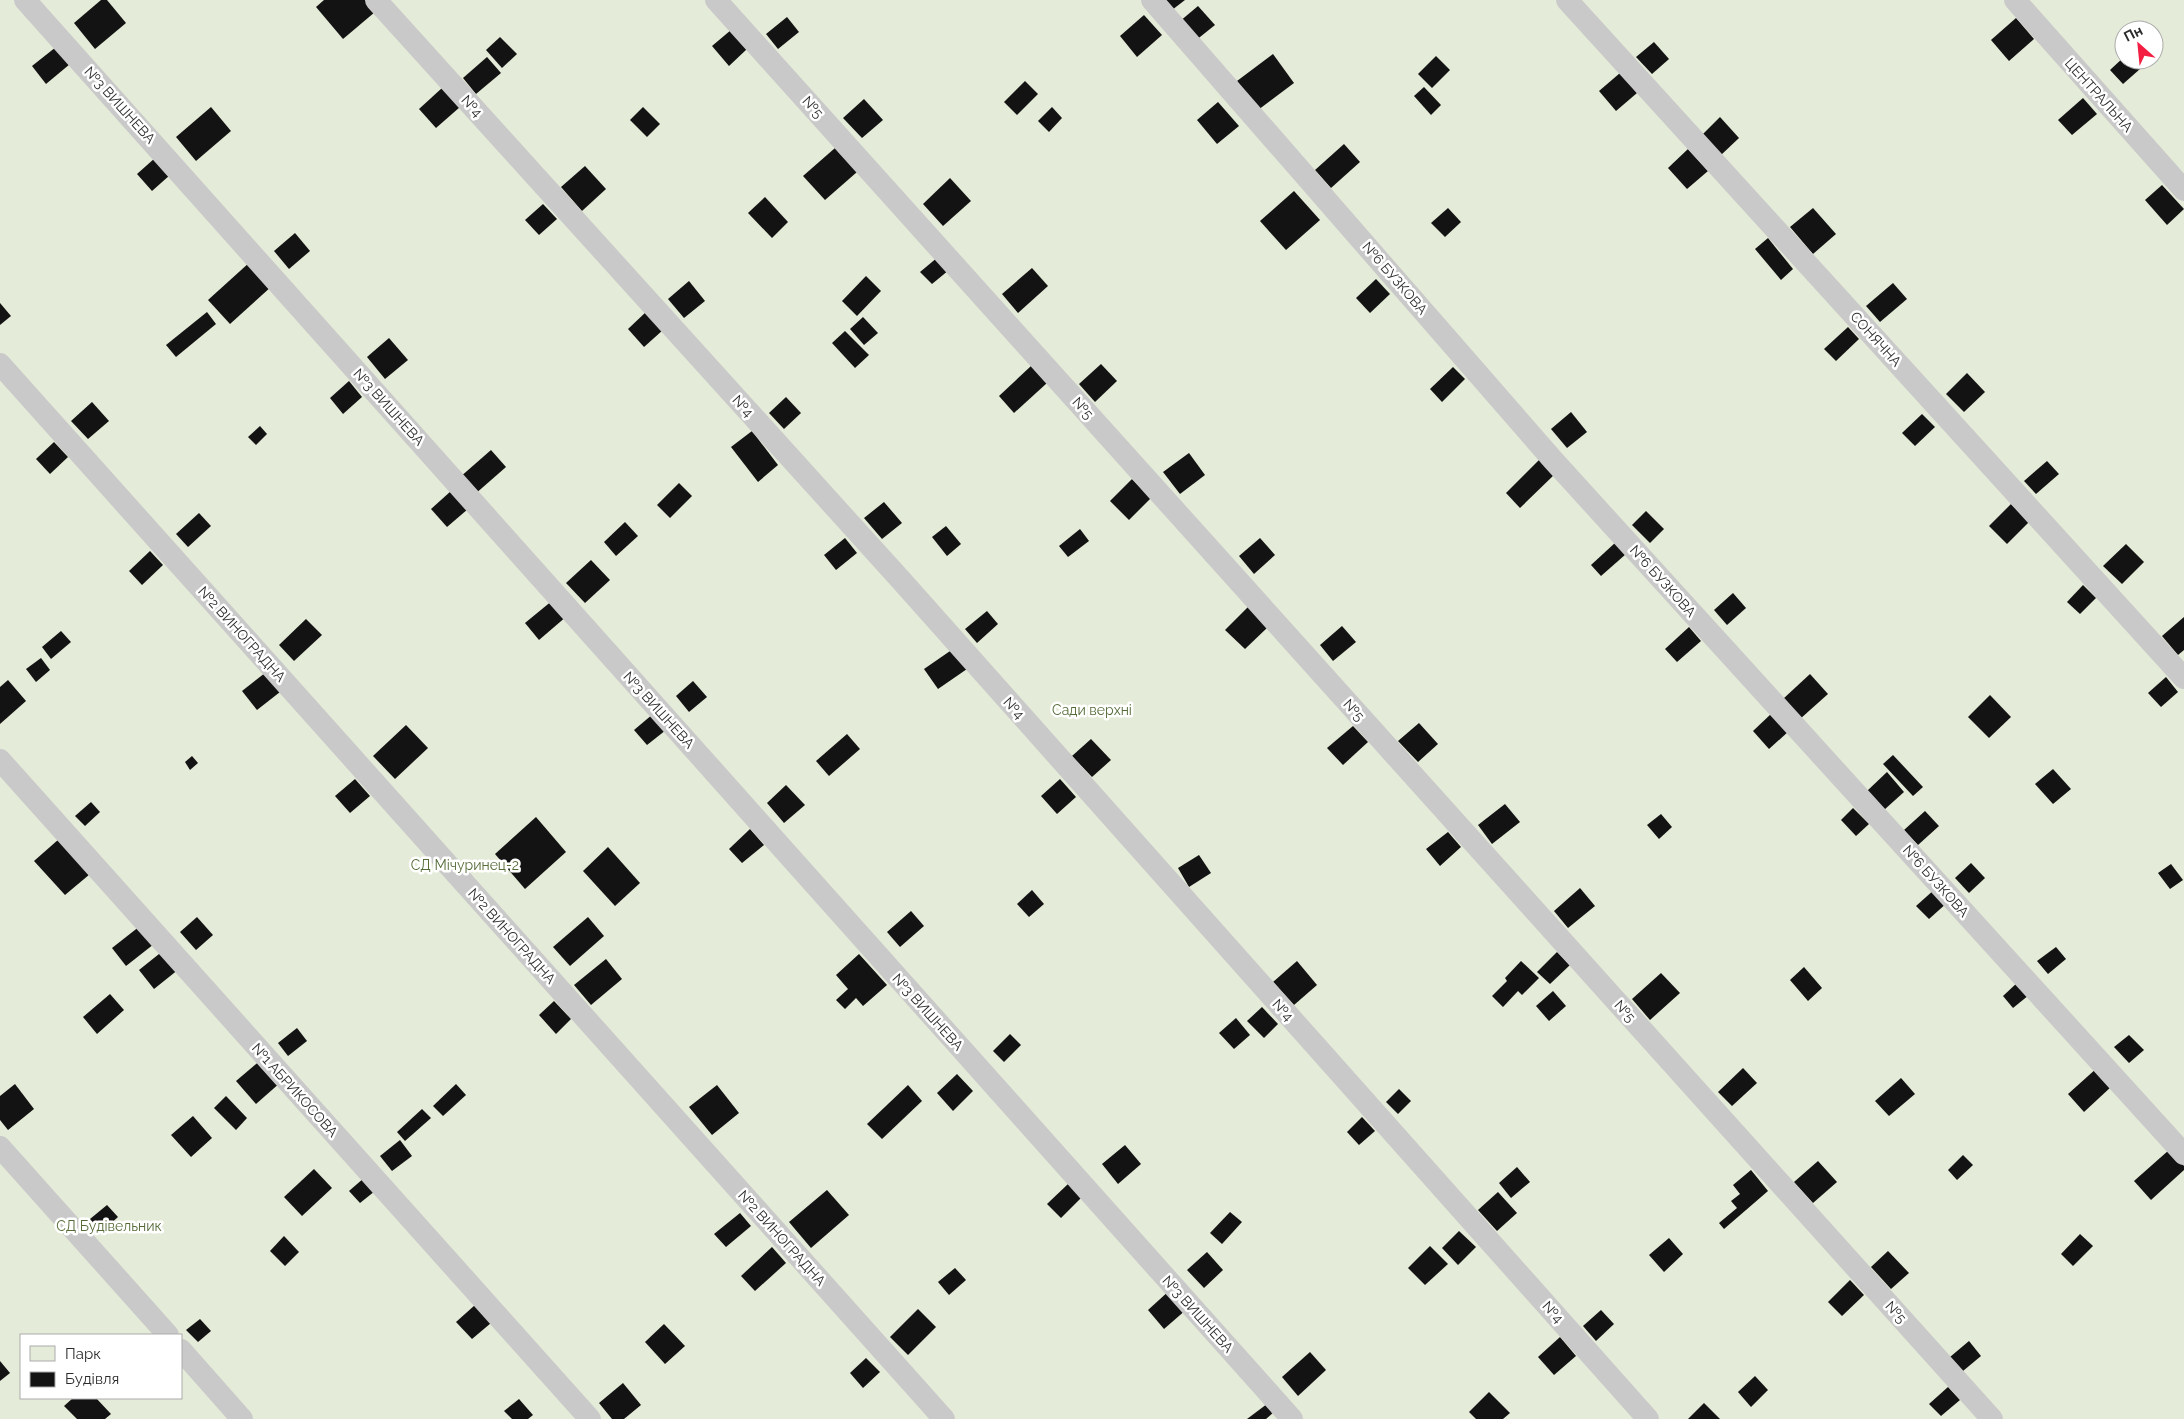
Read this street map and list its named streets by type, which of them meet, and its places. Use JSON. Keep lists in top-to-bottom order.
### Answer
{
  "streets": {
    "lane": [
      "ЦЕНТРАЛЬНА",
      "№3 ВИШНЕВА",
      "№4",
      "№5",
      "№6 БУЗКОВА",
      "СОНЯЧНА",
      "№2 ВИНОГРАДНА",
      "№1 АБРИКОСОВА"
    ]
  },
  "parks": ["Сади верхні", "СД Мічуринец-2", "СД Будівельник"],
  "legend": ["Парк", "Будівля"],
  "north": "top left"
}
